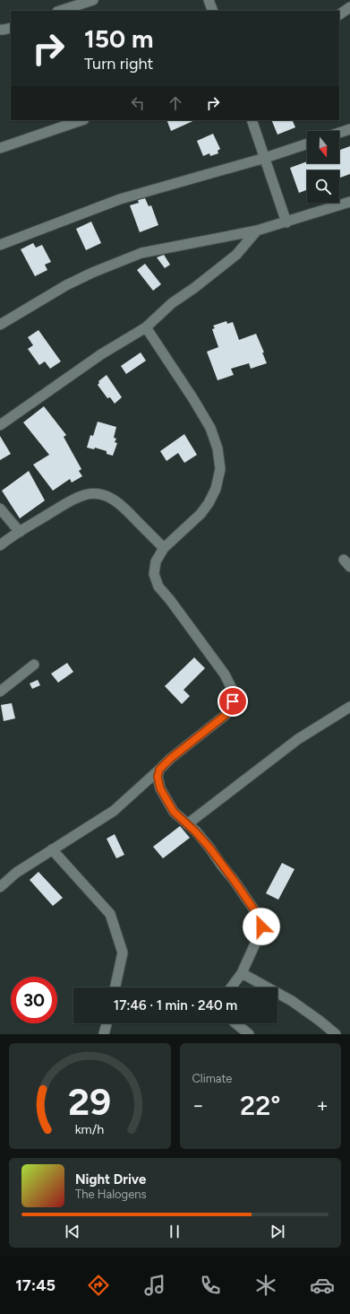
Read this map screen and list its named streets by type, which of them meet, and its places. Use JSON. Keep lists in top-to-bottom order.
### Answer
{
  "north": "bottom",
  "page": {
    "turn": ["150 m", "Turn right"],
    "limit": "30",
    "trip": "17:46 · 1 min · 240 m",
    "tile": "Climate",
    "heat": ["−", "22°", "+"],
    "song": ["Night Drive", "The Halogens"],
    "tabs": "17:45",
    "gauge": ["29", "km/h"]
  }
}
